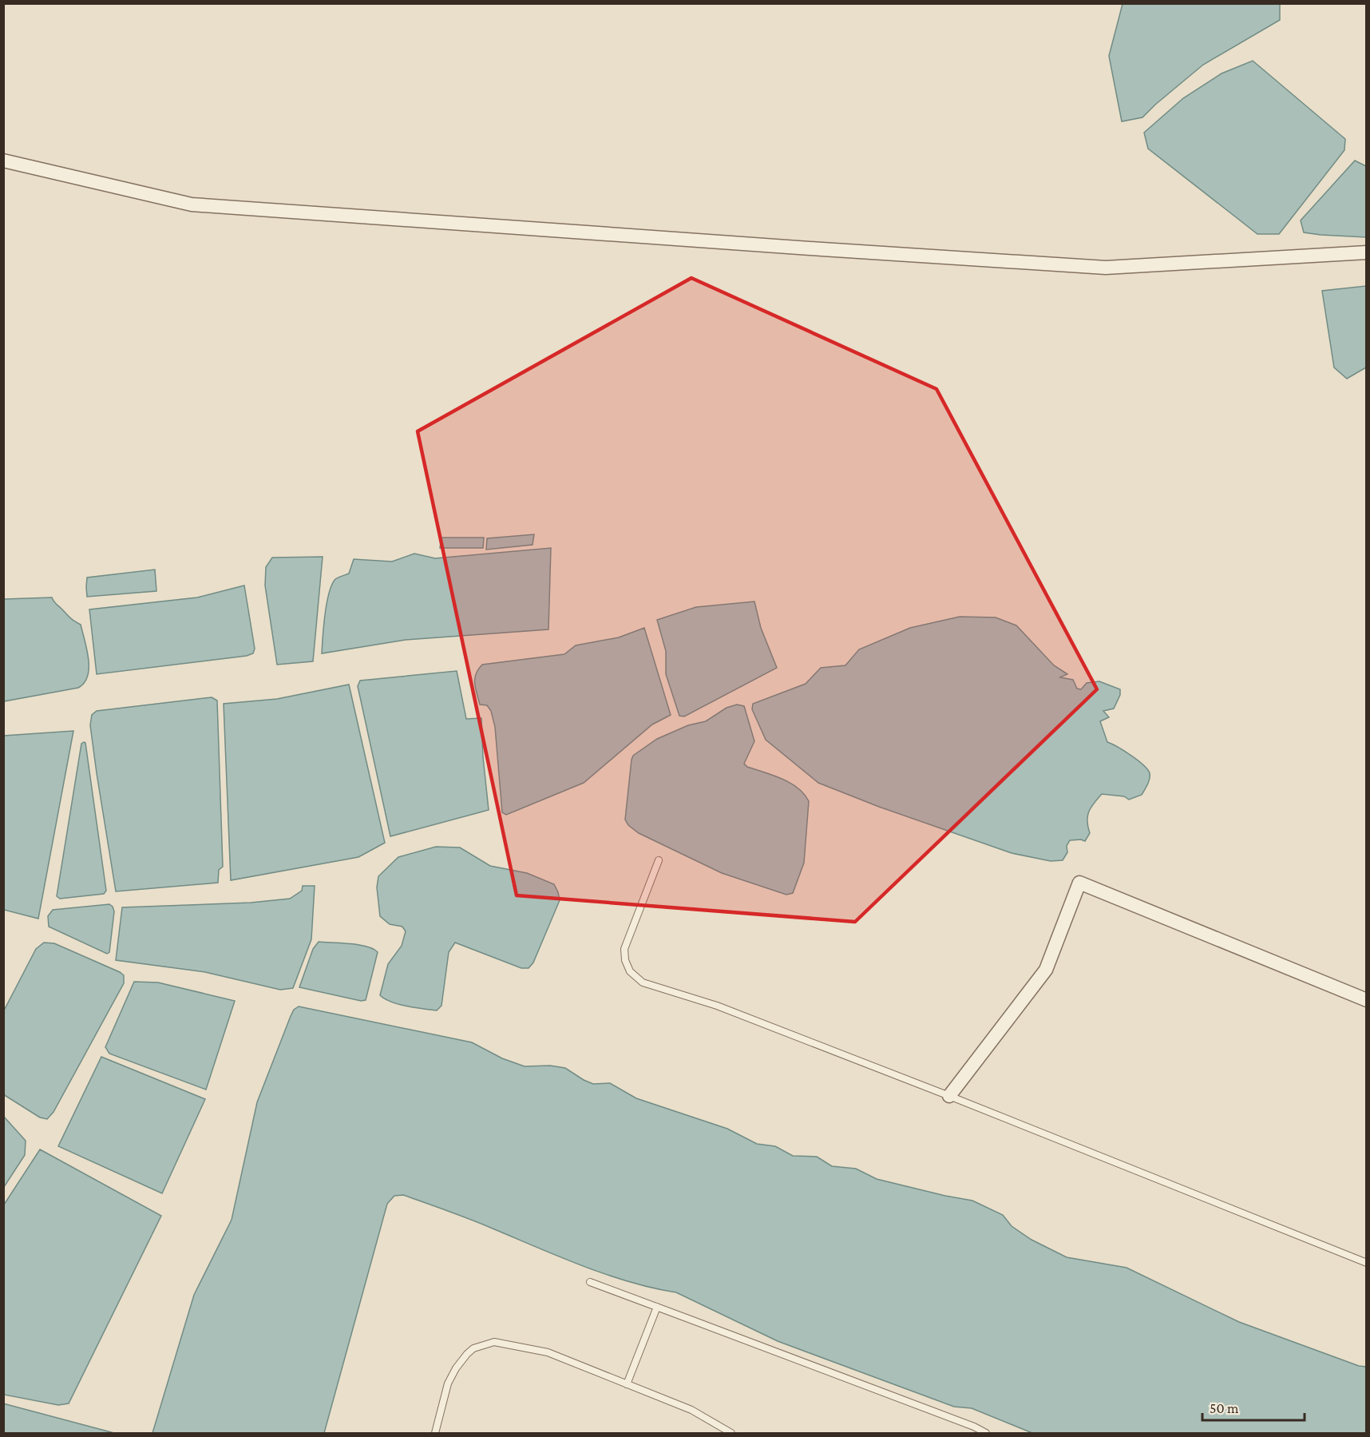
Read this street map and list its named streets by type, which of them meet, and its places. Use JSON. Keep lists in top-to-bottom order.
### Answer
{
  "scale_bar": "50 m"
}
